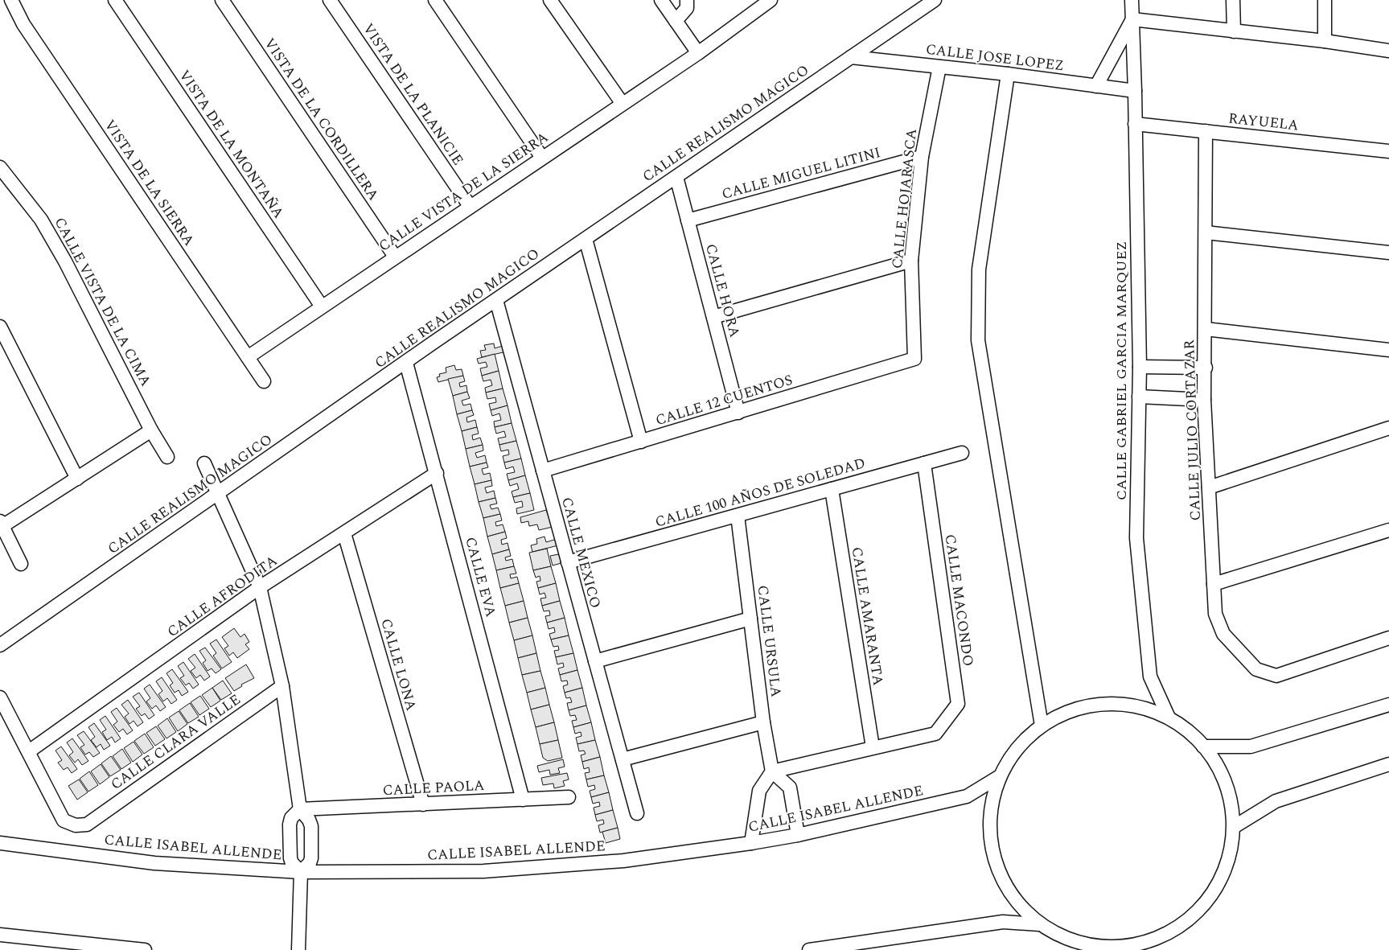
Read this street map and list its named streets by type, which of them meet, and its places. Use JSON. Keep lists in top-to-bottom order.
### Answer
{
  "streets": {
    "street": [
      "CALLE JOSE LOPEZ",
      "VISTA DE LA PLANICIE",
      "VISTA DE LA CORDILLERA",
      "RAYUELA",
      "CALLE REALISMO MAGICO",
      "VISTA DE LA MONTAÑA",
      "CALLE MIGUEL LITINI",
      "VISTA DE LA SIERRA",
      "CALLE VISTA DE LA SIERRA",
      "CALLE HOJARASCA",
      "CALLE HORA",
      "CALLE VISTA DE LA CIMA",
      "CALLE GABRIEL GARCIA MARQUEZ",
      "CALLE 12 CUENTOS",
      "CALLE JULIO CORTAZAR",
      "CALLE 100 AÑOS DE SOLEDAD",
      "CALLE MEXICO",
      "CALLE EVA",
      "CALLE AFRODITA",
      "CALLE MACONDO",
      "CALLE AMARANTA",
      "CALLE URSULA",
      "CALLE LONA",
      "CALLE CLARA VALLE",
      "CALLE PAOLA",
      "CALLE ISABEL ALLENDE"
    ]
  },
  "crossings": [
    ["CALLE JOSE LOPEZ", "CALLE REALISMO MAGICO"],
    ["CALLE JOSE LOPEZ", "CALLE HOJARASCA"],
    ["CALLE JOSE LOPEZ", "CALLE GABRIEL GARCIA MARQUEZ"],
    ["VISTA DE LA PLANICIE", "CALLE VISTA DE LA SIERRA"],
    ["VISTA DE LA CORDILLERA", "CALLE VISTA DE LA SIERRA"],
    ["RAYUELA", "CALLE GABRIEL GARCIA MARQUEZ"],
    ["RAYUELA", "CALLE JULIO CORTAZAR"],
    ["CALLE REALISMO MAGICO", "CALLE HORA"],
    ["CALLE REALISMO MAGICO", "CALLE MEXICO"],
    ["CALLE REALISMO MAGICO", "CALLE EVA"],
    ["VISTA DE LA MONTAÑA", "CALLE VISTA DE LA SIERRA"],
    ["CALLE MIGUEL LITINI", "CALLE HOJARASCA"],
    ["CALLE MIGUEL LITINI", "CALLE HORA"],
    ["VISTA DE LA SIERRA", "CALLE VISTA DE LA SIERRA"],
    ["CALLE HOJARASCA", "CALLE 12 CUENTOS"],
    ["CALLE HORA", "CALLE 12 CUENTOS"],
    ["CALLE 12 CUENTOS", "CALLE MEXICO"],
    ["CALLE 100 AÑOS DE SOLEDAD", "CALLE MEXICO"],
    ["CALLE 100 AÑOS DE SOLEDAD", "CALLE MACONDO"],
    ["CALLE 100 AÑOS DE SOLEDAD", "CALLE AMARANTA"],
    ["CALLE 100 AÑOS DE SOLEDAD", "CALLE URSULA"],
    ["CALLE EVA", "CALLE AFRODITA"],
    ["CALLE EVA", "CALLE PAOLA"],
    ["CALLE AFRODITA", "CALLE LONA"],
    ["CALLE AFRODITA", "CALLE CLARA VALLE"],
    ["CALLE MACONDO", "CALLE AMARANTA"],
    ["CALLE LONA", "CALLE PAOLA"]
  ]
}
